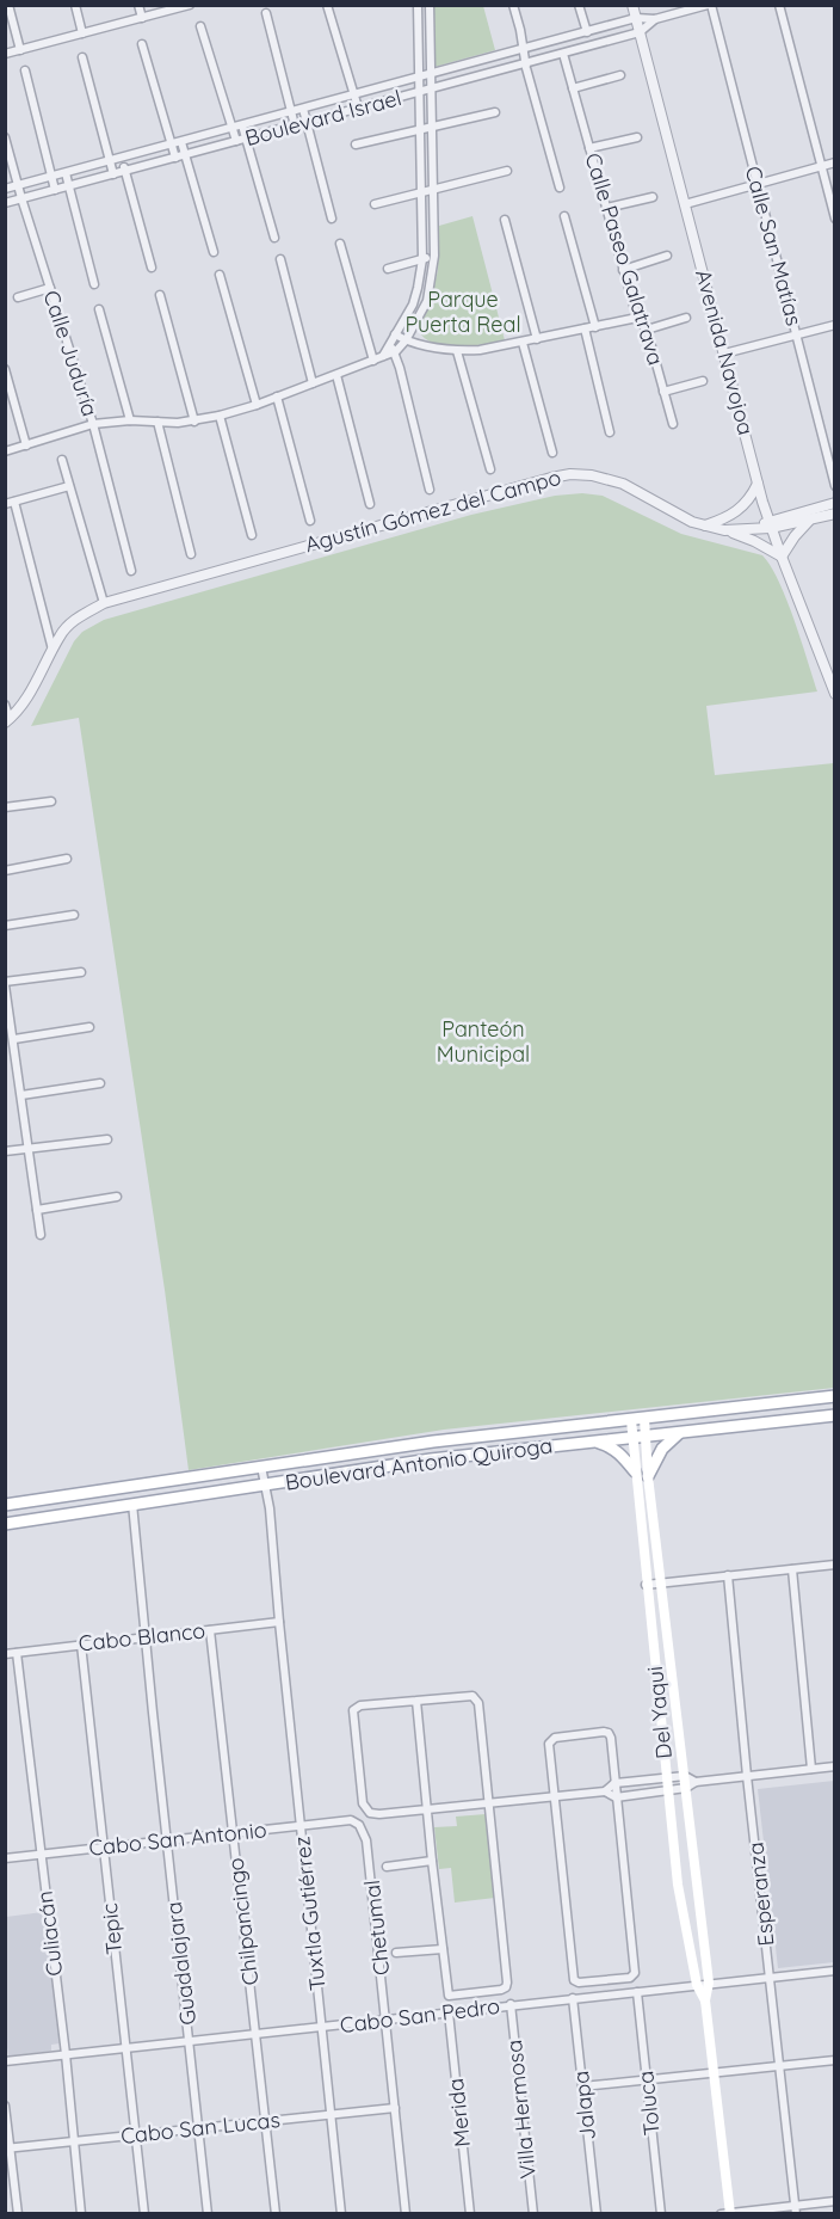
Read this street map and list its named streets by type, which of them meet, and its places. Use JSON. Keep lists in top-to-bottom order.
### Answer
{
  "streets": {
    "main road": ["Boulevard Antonio Quiroga", "Del Yaqui"],
    "street": [
      "Boulevard Israel",
      "Calle San Matías",
      "Calle Paseo Galatrava",
      "Avenida Navojoa",
      "Calle Juduría",
      "Agustín Gómez del Campo",
      "Cabo Blanco",
      "Cabo San Antonio",
      "Esperanza",
      "Tuxtla Gutiérrez",
      "Chilpancingo",
      "Chetumal",
      "Tepic",
      "Culiacán",
      "Guadalajara",
      "Cabo San Pedro",
      "Toluca",
      "Jalapa",
      "Villa Hermosa",
      "Merida",
      "Cabo San Lucas"
    ]
  },
  "crossings": [
    ["Boulevard Israel", "Calle Paseo Galatrava"],
    ["Boulevard Israel", "Avenida Navojoa"],
    ["Boulevard Israel", "Calle Juduría"],
    ["Avenida Navojoa", "Agustín Gómez del Campo"],
    ["Boulevard Antonio Quiroga", "Del Yaqui"],
    ["Boulevard Antonio Quiroga", "Tuxtla Gutiérrez"],
    ["Boulevard Antonio Quiroga", "Guadalajara"],
    ["Cabo Blanco", "Tuxtla Gutiérrez"],
    ["Cabo Blanco", "Chilpancingo"],
    ["Cabo Blanco", "Tepic"],
    ["Cabo Blanco", "Culiacán"],
    ["Cabo Blanco", "Guadalajara"],
    ["Del Yaqui", "Cabo San Pedro"],
    ["Cabo San Antonio", "Tuxtla Gutiérrez"],
    ["Cabo San Antonio", "Chilpancingo"],
    ["Cabo San Antonio", "Chetumal"],
    ["Cabo San Antonio", "Tepic"],
    ["Cabo San Antonio", "Culiacán"],
    ["Cabo San Antonio", "Guadalajara"],
    ["Esperanza", "Cabo San Pedro"],
    ["Tuxtla Gutiérrez", "Cabo San Pedro"],
    ["Tuxtla Gutiérrez", "Cabo San Lucas"],
    ["Chilpancingo", "Cabo San Pedro"],
    ["Chilpancingo", "Cabo San Lucas"],
    ["Chetumal", "Cabo San Pedro"],
    ["Chetumal", "Cabo San Lucas"],
    ["Tepic", "Cabo San Pedro"],
    ["Tepic", "Cabo San Lucas"],
    ["Culiacán", "Cabo San Pedro"],
    ["Culiacán", "Cabo San Lucas"],
    ["Guadalajara", "Cabo San Pedro"],
    ["Guadalajara", "Cabo San Lucas"],
    ["Cabo San Pedro", "Toluca"],
    ["Cabo San Pedro", "Jalapa"],
    ["Cabo San Pedro", "Villa Hermosa"],
    ["Cabo San Pedro", "Merida"]
  ],
  "parks": ["Parque Puerta Real", "Panteón Municipal"]
}
